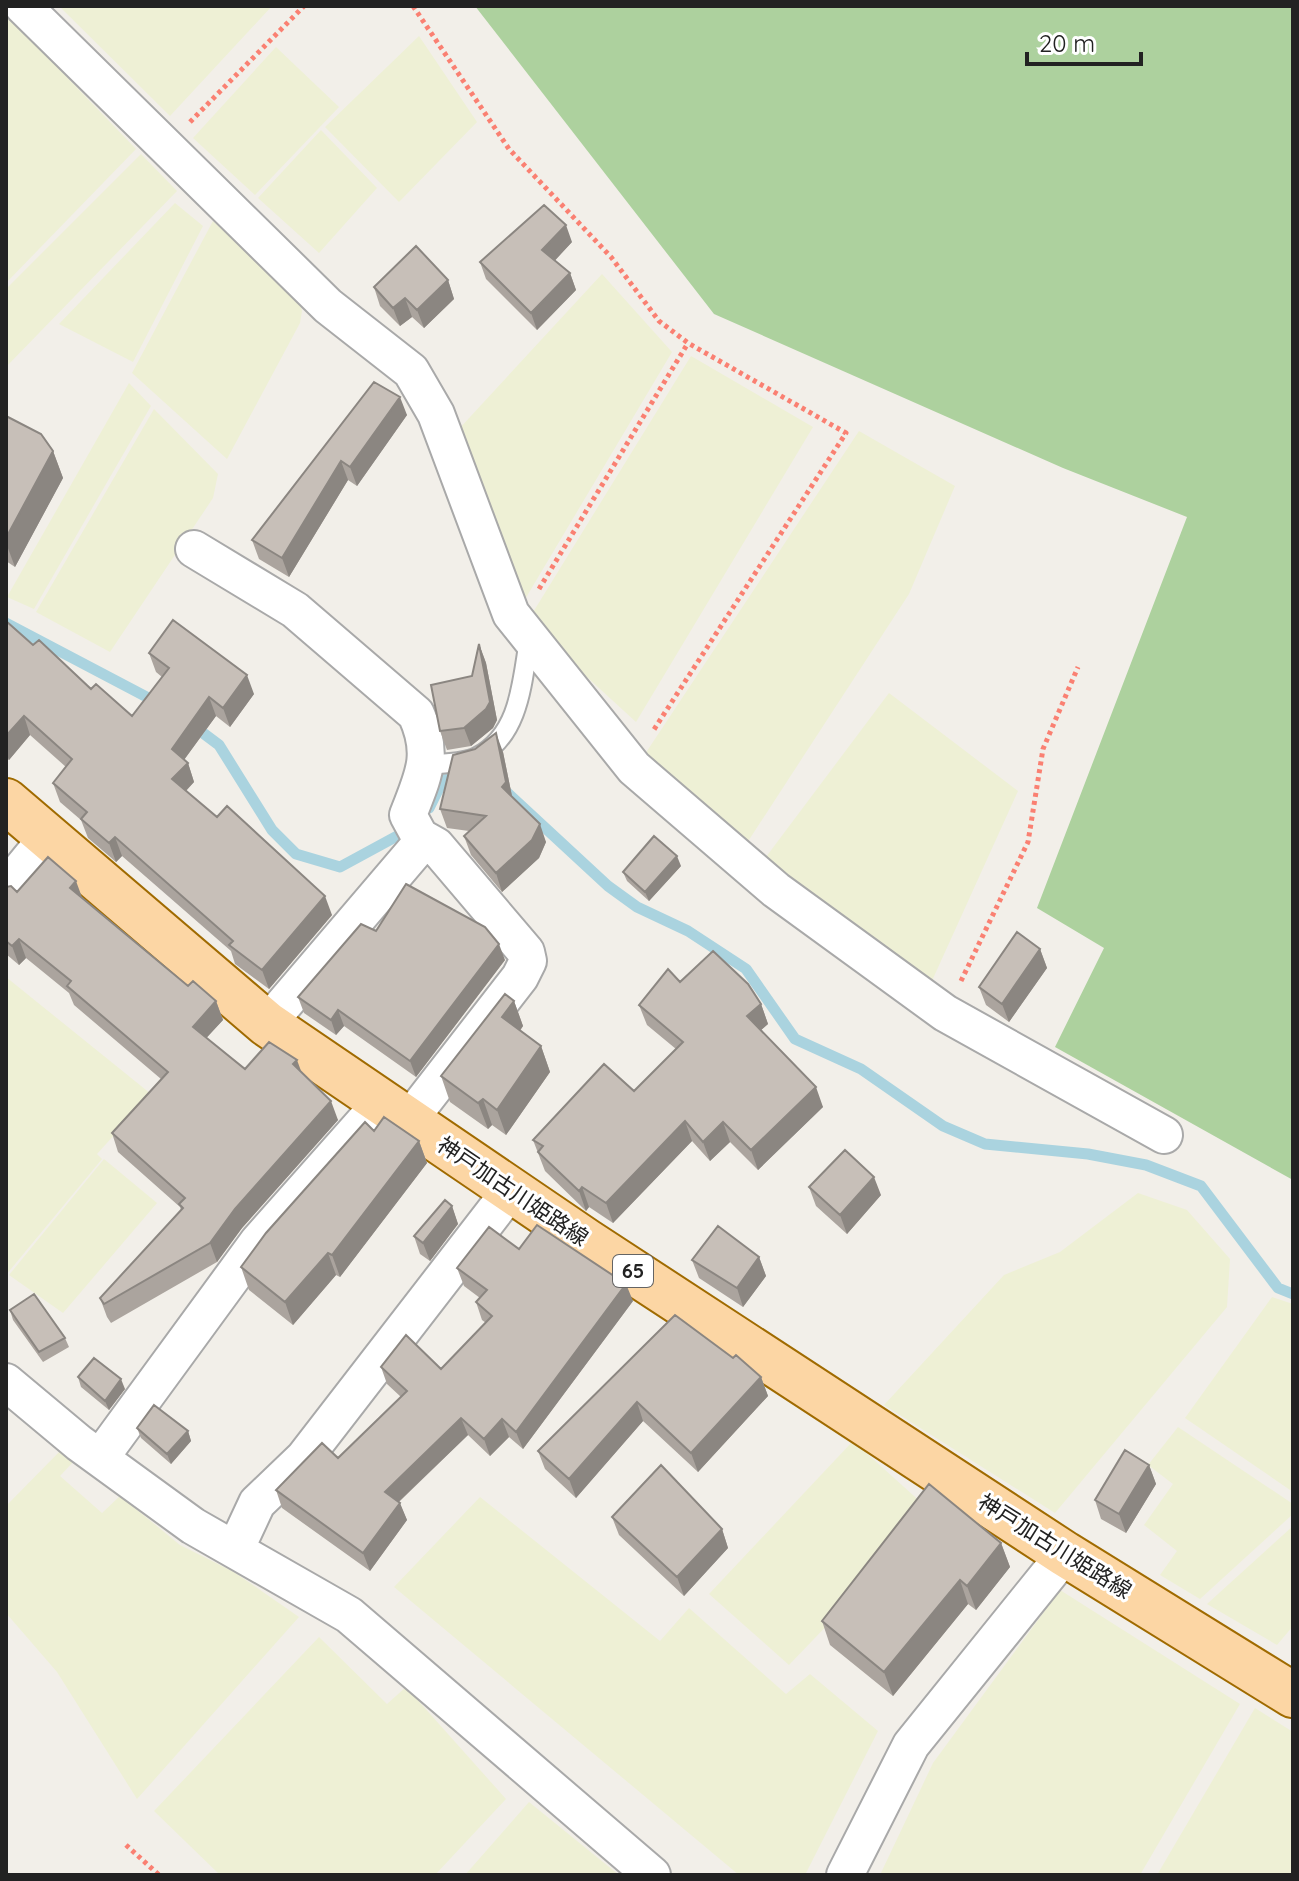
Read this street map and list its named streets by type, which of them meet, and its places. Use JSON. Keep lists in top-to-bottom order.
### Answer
{
  "streets": {
    "main road": ["神戸加古川姫路線", "65"]
  },
  "scale_bar": "20 m"
}
